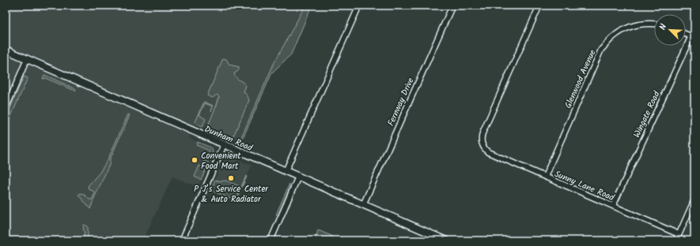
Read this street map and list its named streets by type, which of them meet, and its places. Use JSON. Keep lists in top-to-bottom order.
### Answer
{
  "streets": {
    "street": [
      "Glenwood Avenue",
      "Fernway Drive",
      "Wingate Road",
      "Dunham Road",
      "Sunny Lane Road"
    ]
  },
  "crossings": [
    ["Glenwood Avenue", "Sunny Lane Road"],
    ["Fernway Drive", "Dunham Road"],
    ["Wingate Road", "Sunny Lane Road"]
  ],
  "places": ["Convenient Food Mart", "P J’s Service Center & Auto Radiator"],
  "north": "top left"
}
